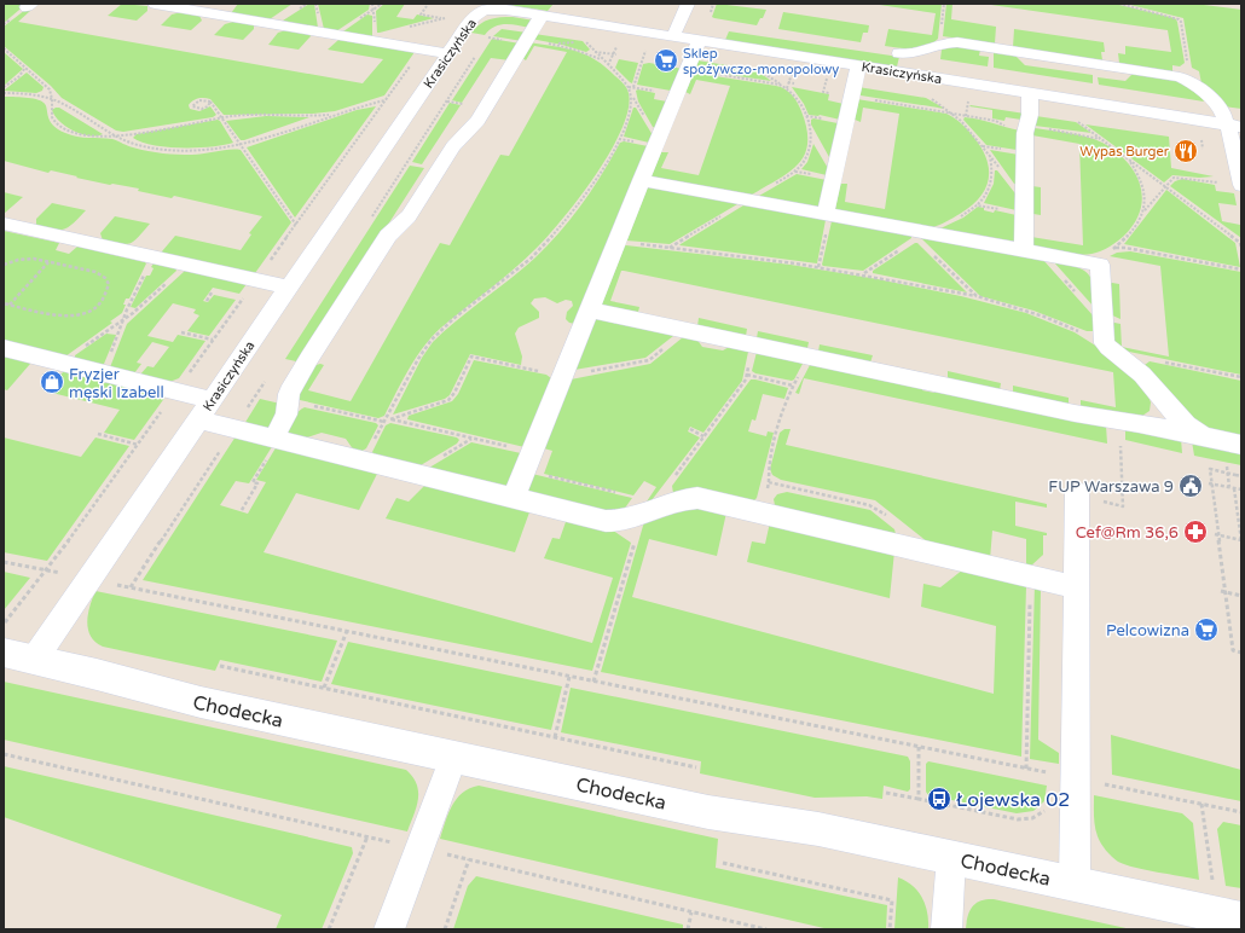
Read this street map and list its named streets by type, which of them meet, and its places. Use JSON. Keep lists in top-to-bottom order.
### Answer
{
  "streets": {
    "street": ["Krasiczyńska", "Chodecka"]
  },
  "crossings": [
    ["Krasiczyńska", "Chodecka"]
  ],
  "places": {
    "supermarket": ["Sklep spożywczo-monopolowy", "Pelcowizna"],
    "restaurant": ["Wypas Burger"],
    "shop": ["Fryzjer męski Izabell"],
    "public building": ["FUP Warszawa 9"],
    "pharmacy": ["Cef@Rm 36,6"],
    "bus stop": ["Łojewska 02"]
  }
}
